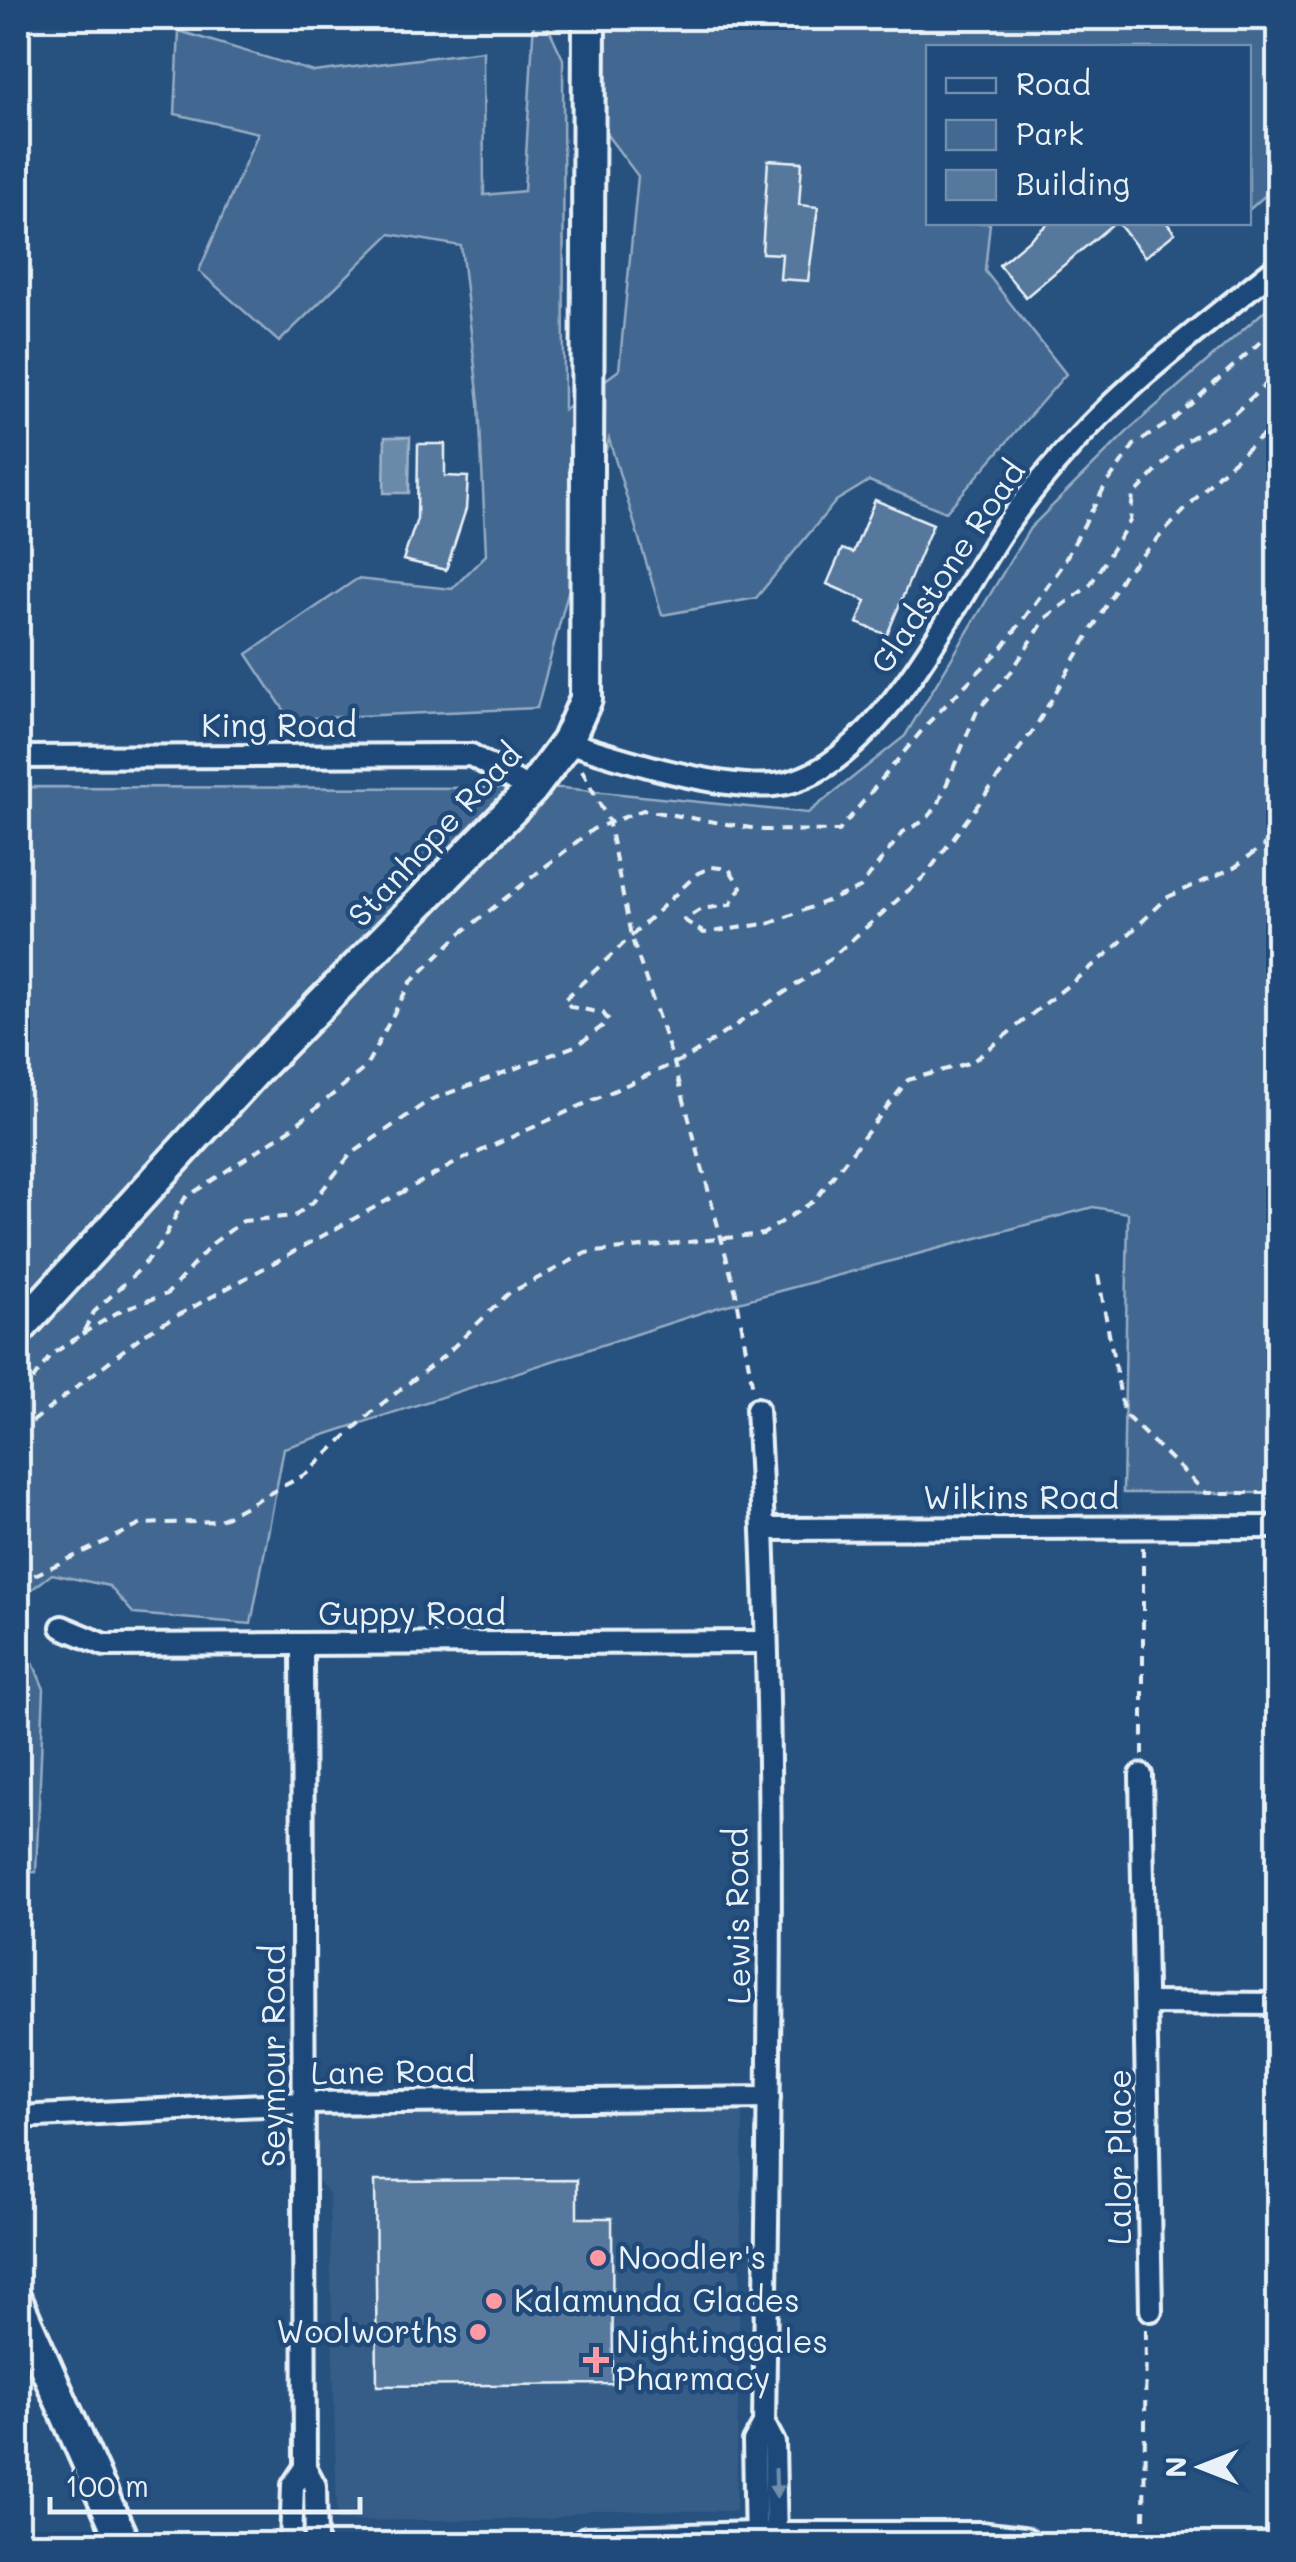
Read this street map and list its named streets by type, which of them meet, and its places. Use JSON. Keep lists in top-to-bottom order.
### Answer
{
  "streets": {
    "street": [
      "Gladstone Road",
      "King Road",
      "Stanhope Road",
      "Wilkins Road",
      "Guppy Road",
      "Lewis Road",
      "Seymour Road",
      "Lane Road",
      "Lalor Place"
    ]
  },
  "crossings": [
    ["Gladstone Road", "Stanhope Road"],
    ["King Road", "Stanhope Road"],
    ["Wilkins Road", "Lewis Road"],
    ["Guppy Road", "Lewis Road"],
    ["Guppy Road", "Seymour Road"],
    ["Lewis Road", "Lane Road"],
    ["Seymour Road", "Lane Road"]
  ],
  "places": {
    "other": ["Noodler's", "Kalamunda Glades", "Woolworths"],
    "health": ["Nightinggales Pharmacy"]
  },
  "legend": ["Road", "Park", "Building"],
  "scale_bar": "100 m",
  "north": "left"
}
